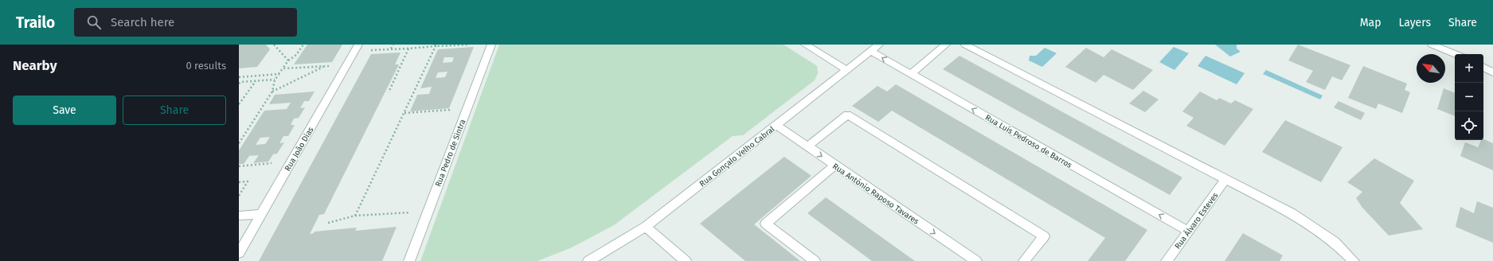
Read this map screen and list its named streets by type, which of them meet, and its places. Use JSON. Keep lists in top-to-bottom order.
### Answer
{
  "streets": {
    "street": [
      "Rua Luís Pedroso de Barros",
      "Rua João Dias",
      "Rua Pedro de Sintra",
      "Rua Gonçalo Velho Cabral",
      "Rua António Raposo Tavares",
      "Rua Álvaro Esteves"
    ]
  },
  "crossings": [
    ["Rua Luís Pedroso de Barros", "Rua Gonçalo Velho Cabral"],
    ["Rua Luís Pedroso de Barros", "Rua Álvaro Esteves"],
    ["Rua Gonçalo Velho Cabral", "Rua António Raposo Tavares"]
  ],
  "one_way": ["Rua António Raposo Tavares"],
  "north": "top left",
  "page": {
    "header": "Trailo",
    "search": "Search here",
    "nav": ["Map", "Layers", "Share"],
    "heading": ["Nearby", "0 results"],
    "map_buttons": ["+", "−"],
    "buttons": ["Save", "Share"]
  }
}
